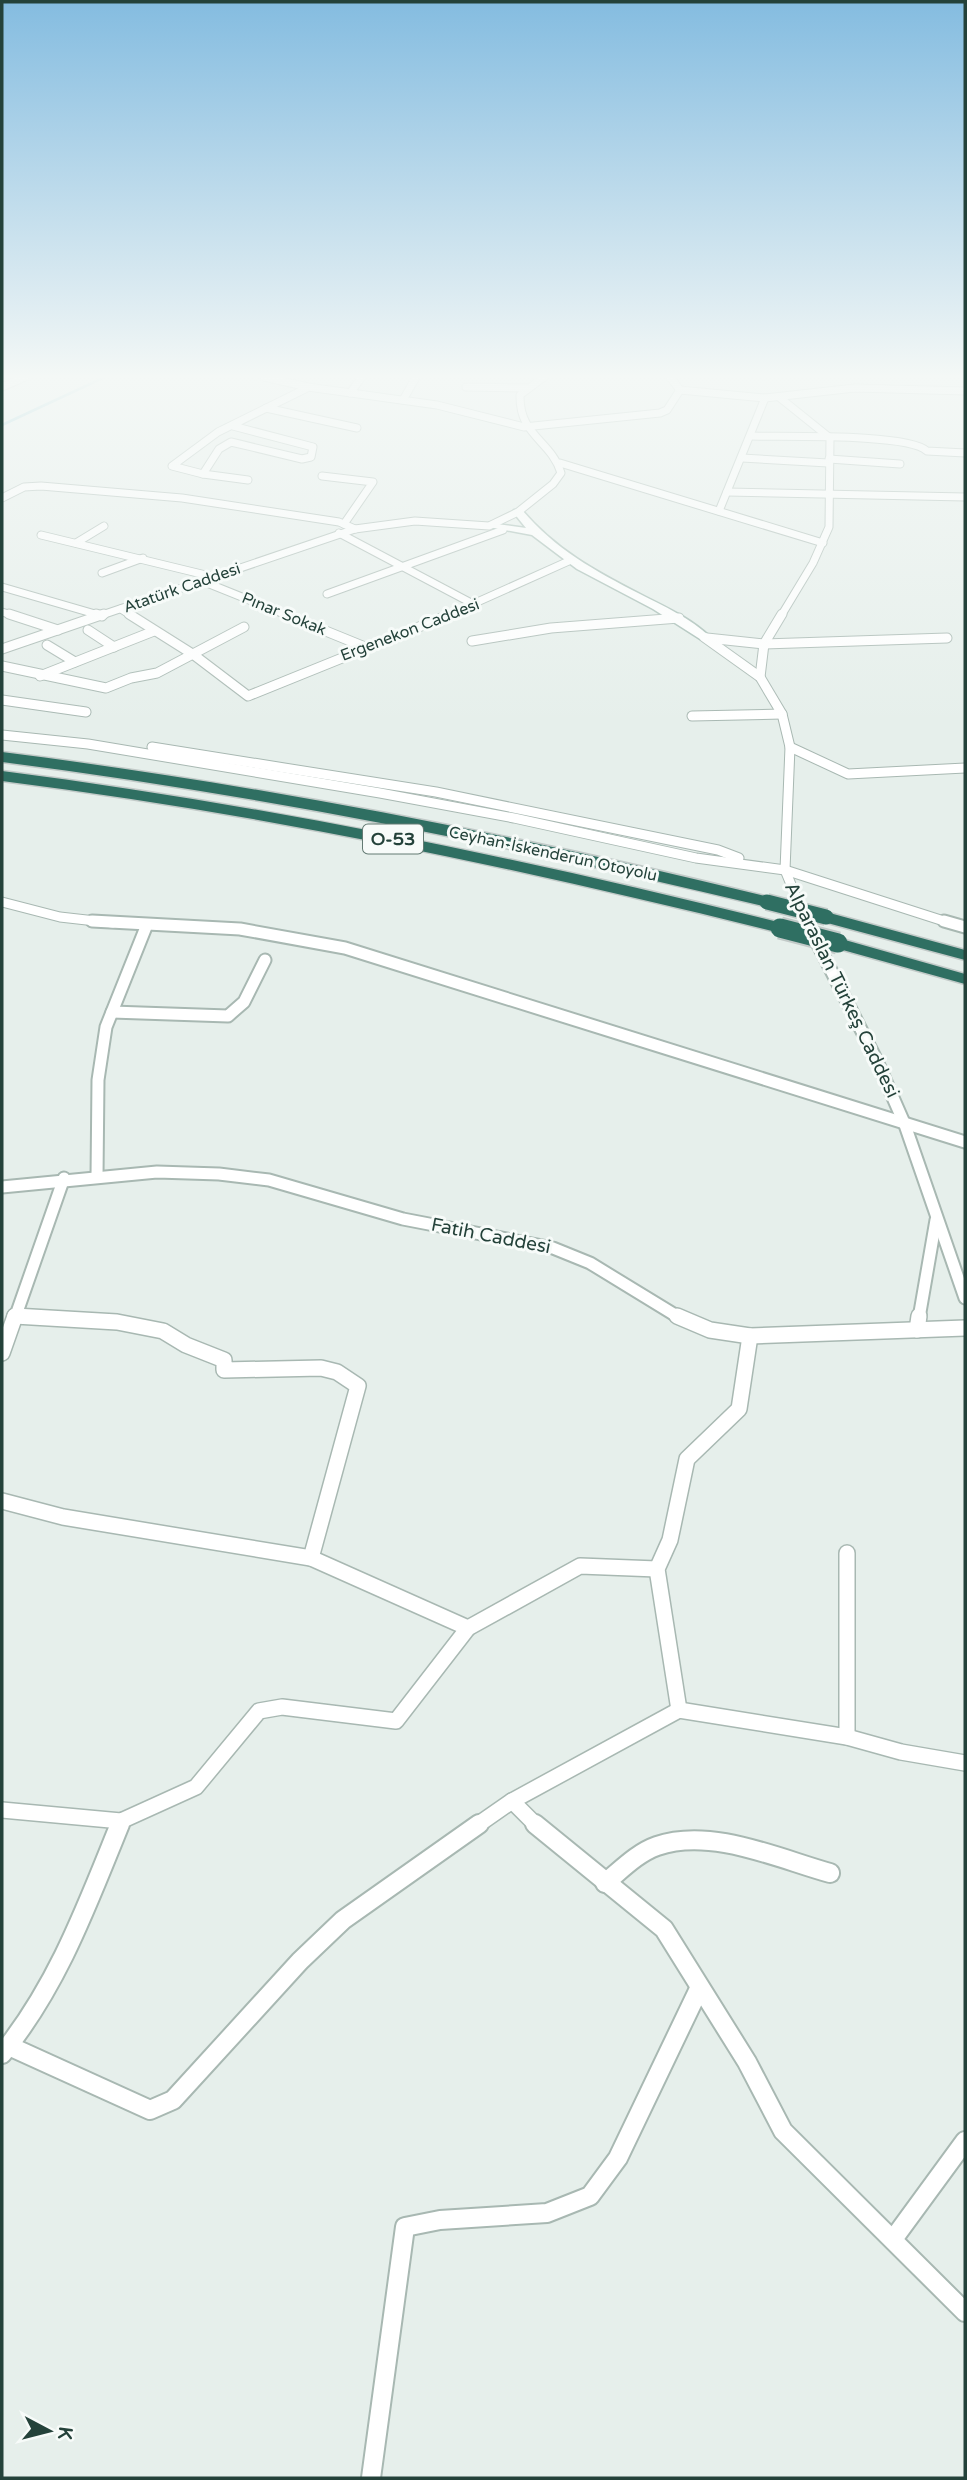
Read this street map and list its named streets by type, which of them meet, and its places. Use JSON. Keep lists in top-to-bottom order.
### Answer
{
  "streets": {
    "highway": ["O-53", "Ceyhan-İskenderun Otoyolu"],
    "street": [
      "Atatürk Caddesi",
      "Pınar Sokak",
      "Ergenekon Caddesi",
      "Alparaslan Türkeş Caddesi",
      "Fatih Caddesi"
    ]
  },
  "crossings": [
    ["Atatürk Caddesi", "Pınar Sokak"],
    ["Pınar Sokak", "Ergenekon Caddesi"]
  ],
  "north": "right"
}
